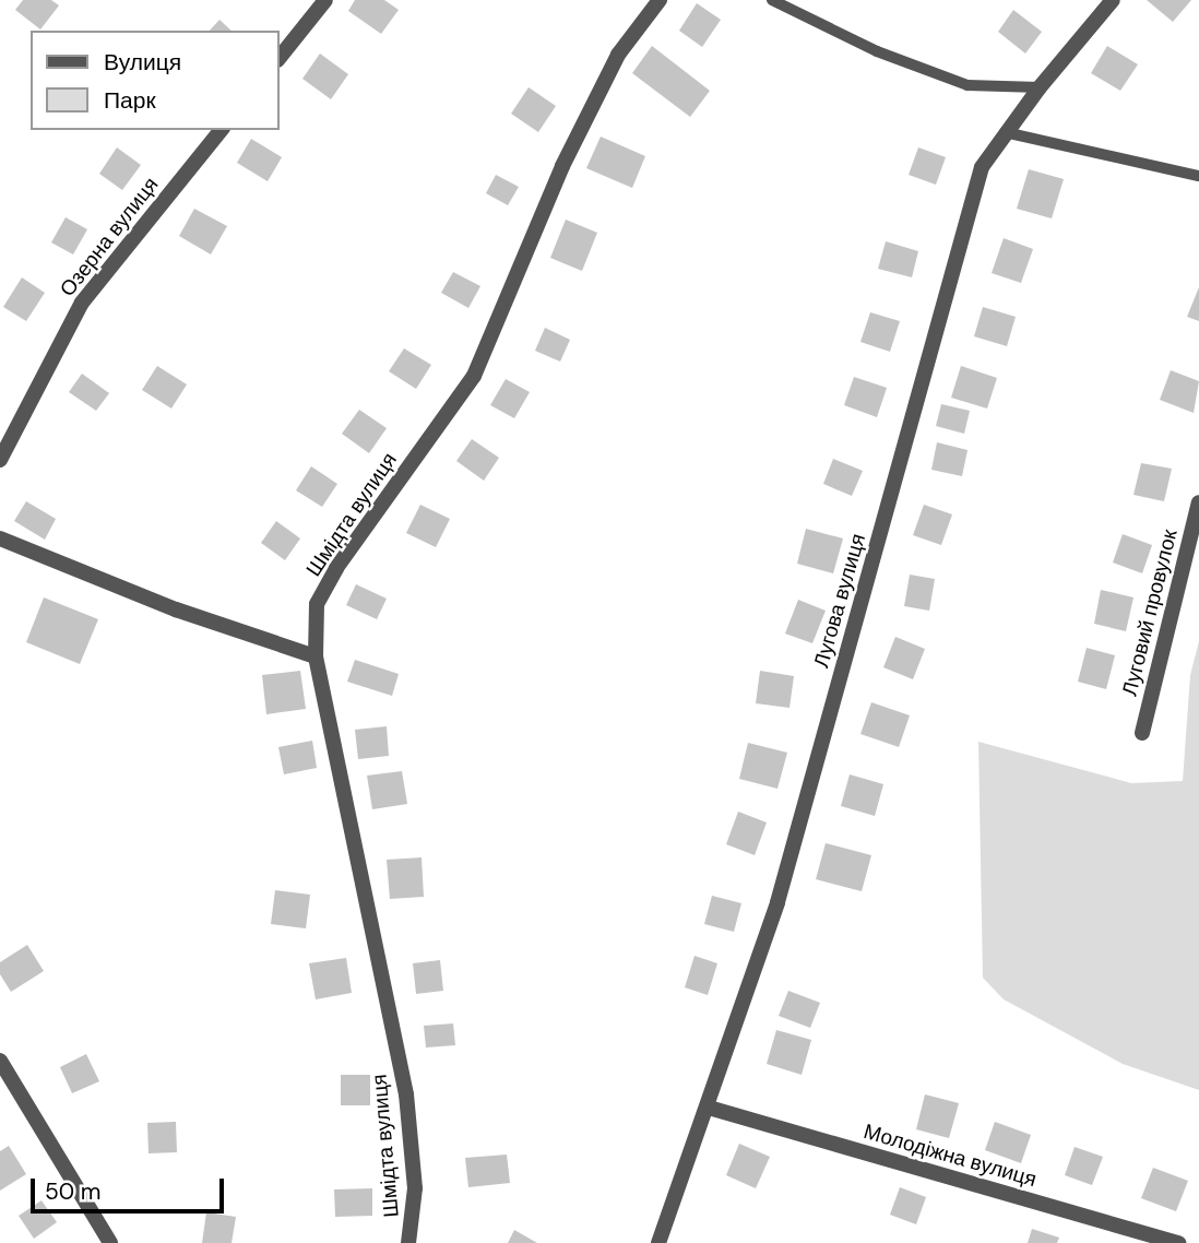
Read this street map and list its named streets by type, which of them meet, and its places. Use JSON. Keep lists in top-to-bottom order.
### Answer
{
  "streets": {
    "street": [
      "Озерна вулиця",
      "Шмідта вулиця",
      "Лугова вулиця",
      "Луговий провулок",
      "Молодіжна вулиця"
    ]
  },
  "crossings": [
    ["Лугова вулиця", "Молодіжна вулиця"]
  ],
  "legend": ["Вулиця", "Парк"],
  "scale_bar": "50 m"
}
